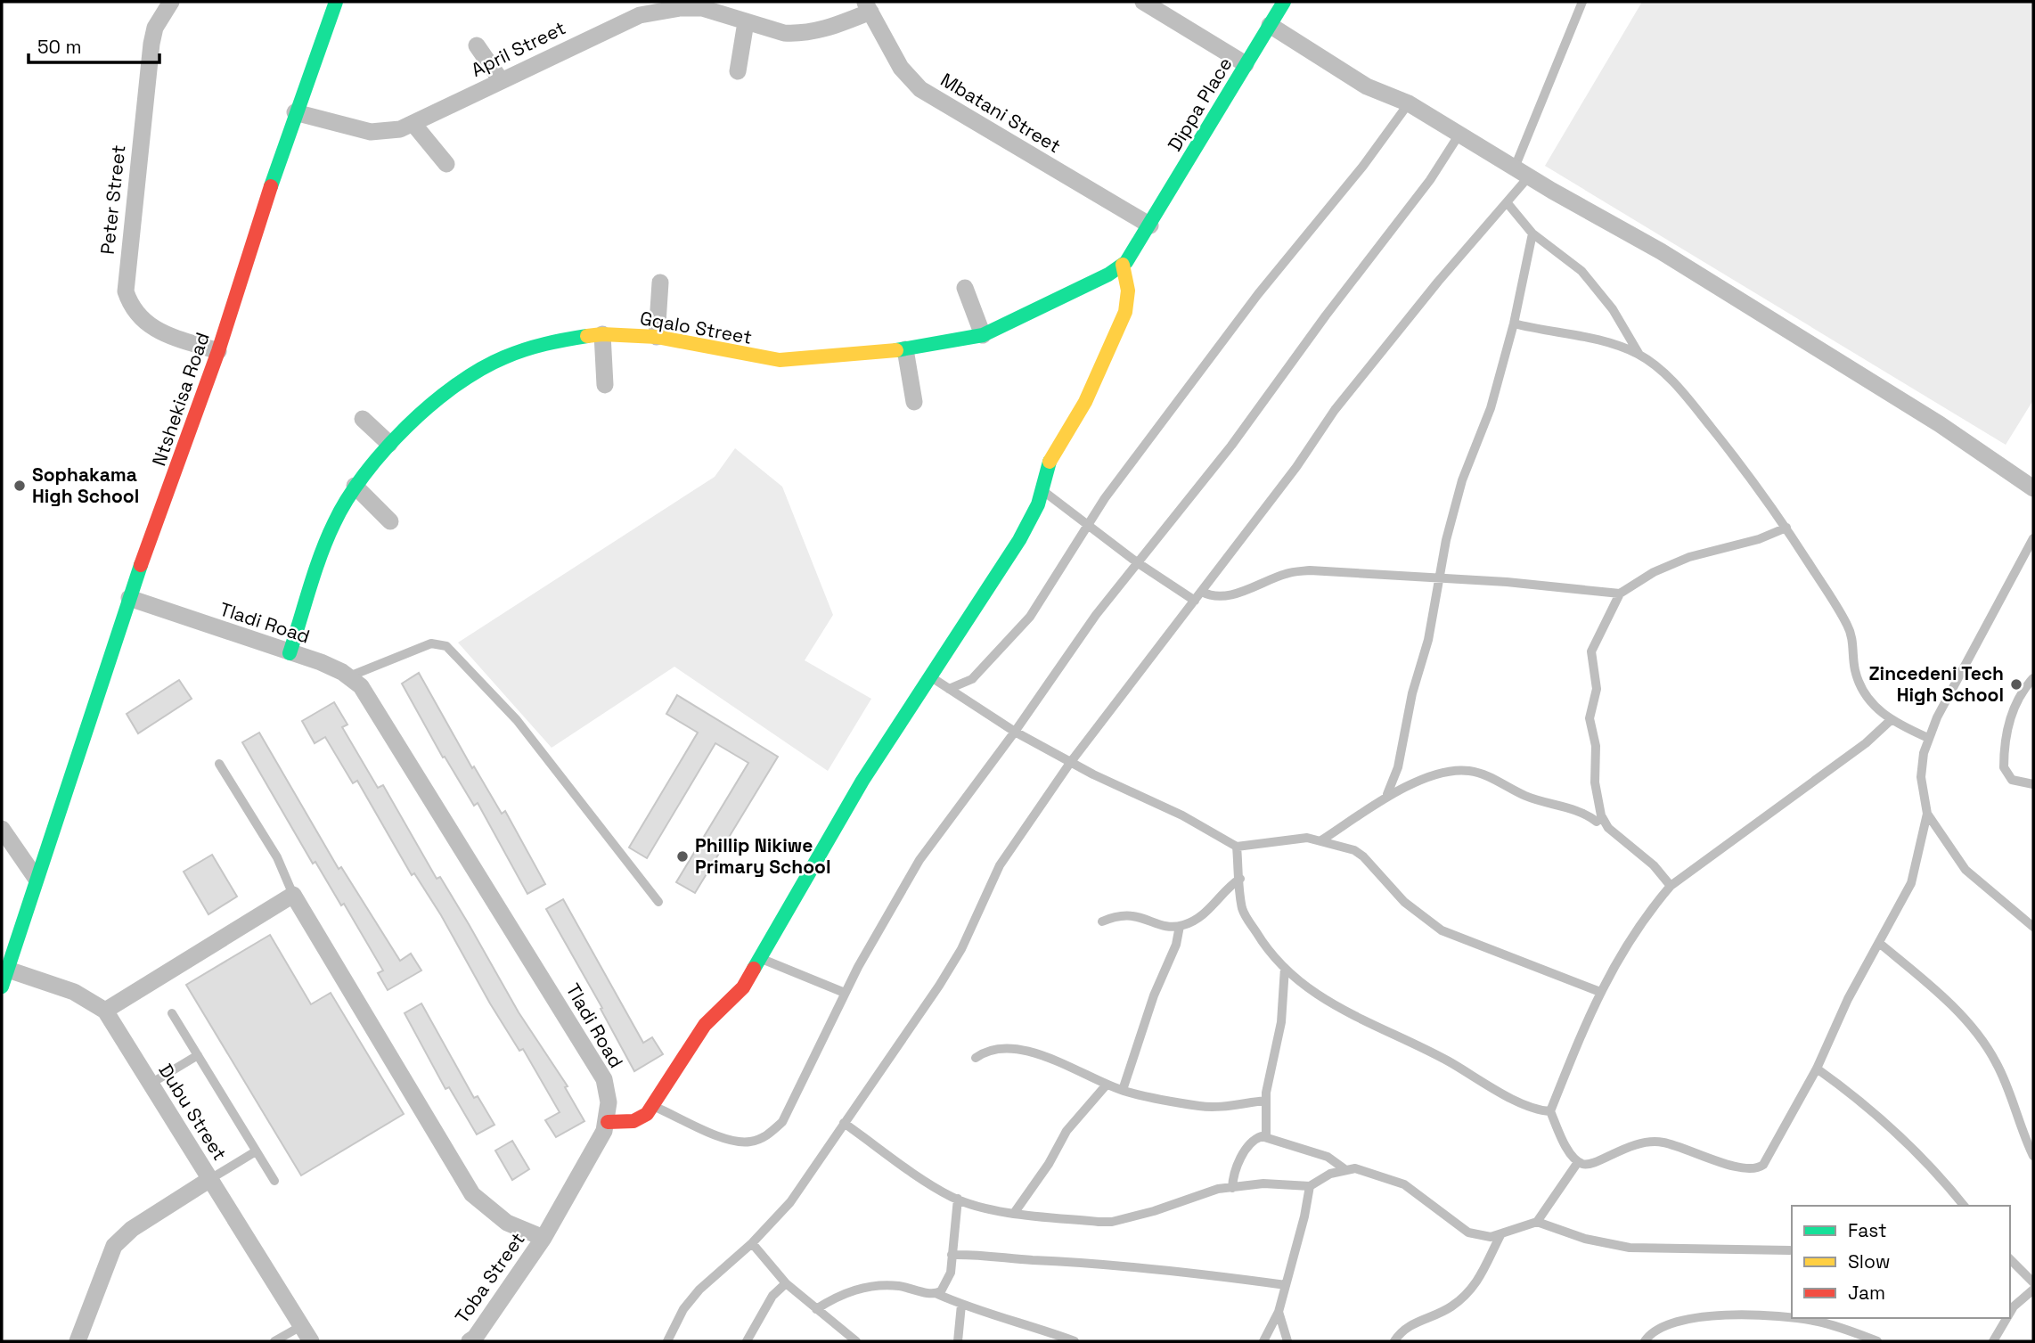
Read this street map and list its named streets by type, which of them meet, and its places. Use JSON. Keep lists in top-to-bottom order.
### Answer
{
  "streets": {
    "street": [
      "April Street",
      "Dippa Place",
      "Mbatani Street",
      "Peter Street",
      "Gqalo Street",
      "Ntshekisa Road",
      "Tladi Road",
      "Dubu Street",
      "Toba Street"
    ]
  },
  "crossings": [
    ["April Street", "Mbatani Street"],
    ["April Street", "Ntshekisa Road"],
    ["Dippa Place", "Mbatani Street"],
    ["Dippa Place", "Gqalo Street"],
    ["Mbatani Street", "Gqalo Street"],
    ["Peter Street", "Ntshekisa Road"],
    ["Gqalo Street", "Tladi Road"],
    ["Ntshekisa Road", "Tladi Road"],
    ["Ntshekisa Road", "Dubu Street"]
  ],
  "places": ["Sophakama High School", "Zincedeni Tech High School", "Phillip Nikiwe Primary School"],
  "legend": ["Fast", "Slow", "Jam"],
  "scale_bar": "50 m"
}
